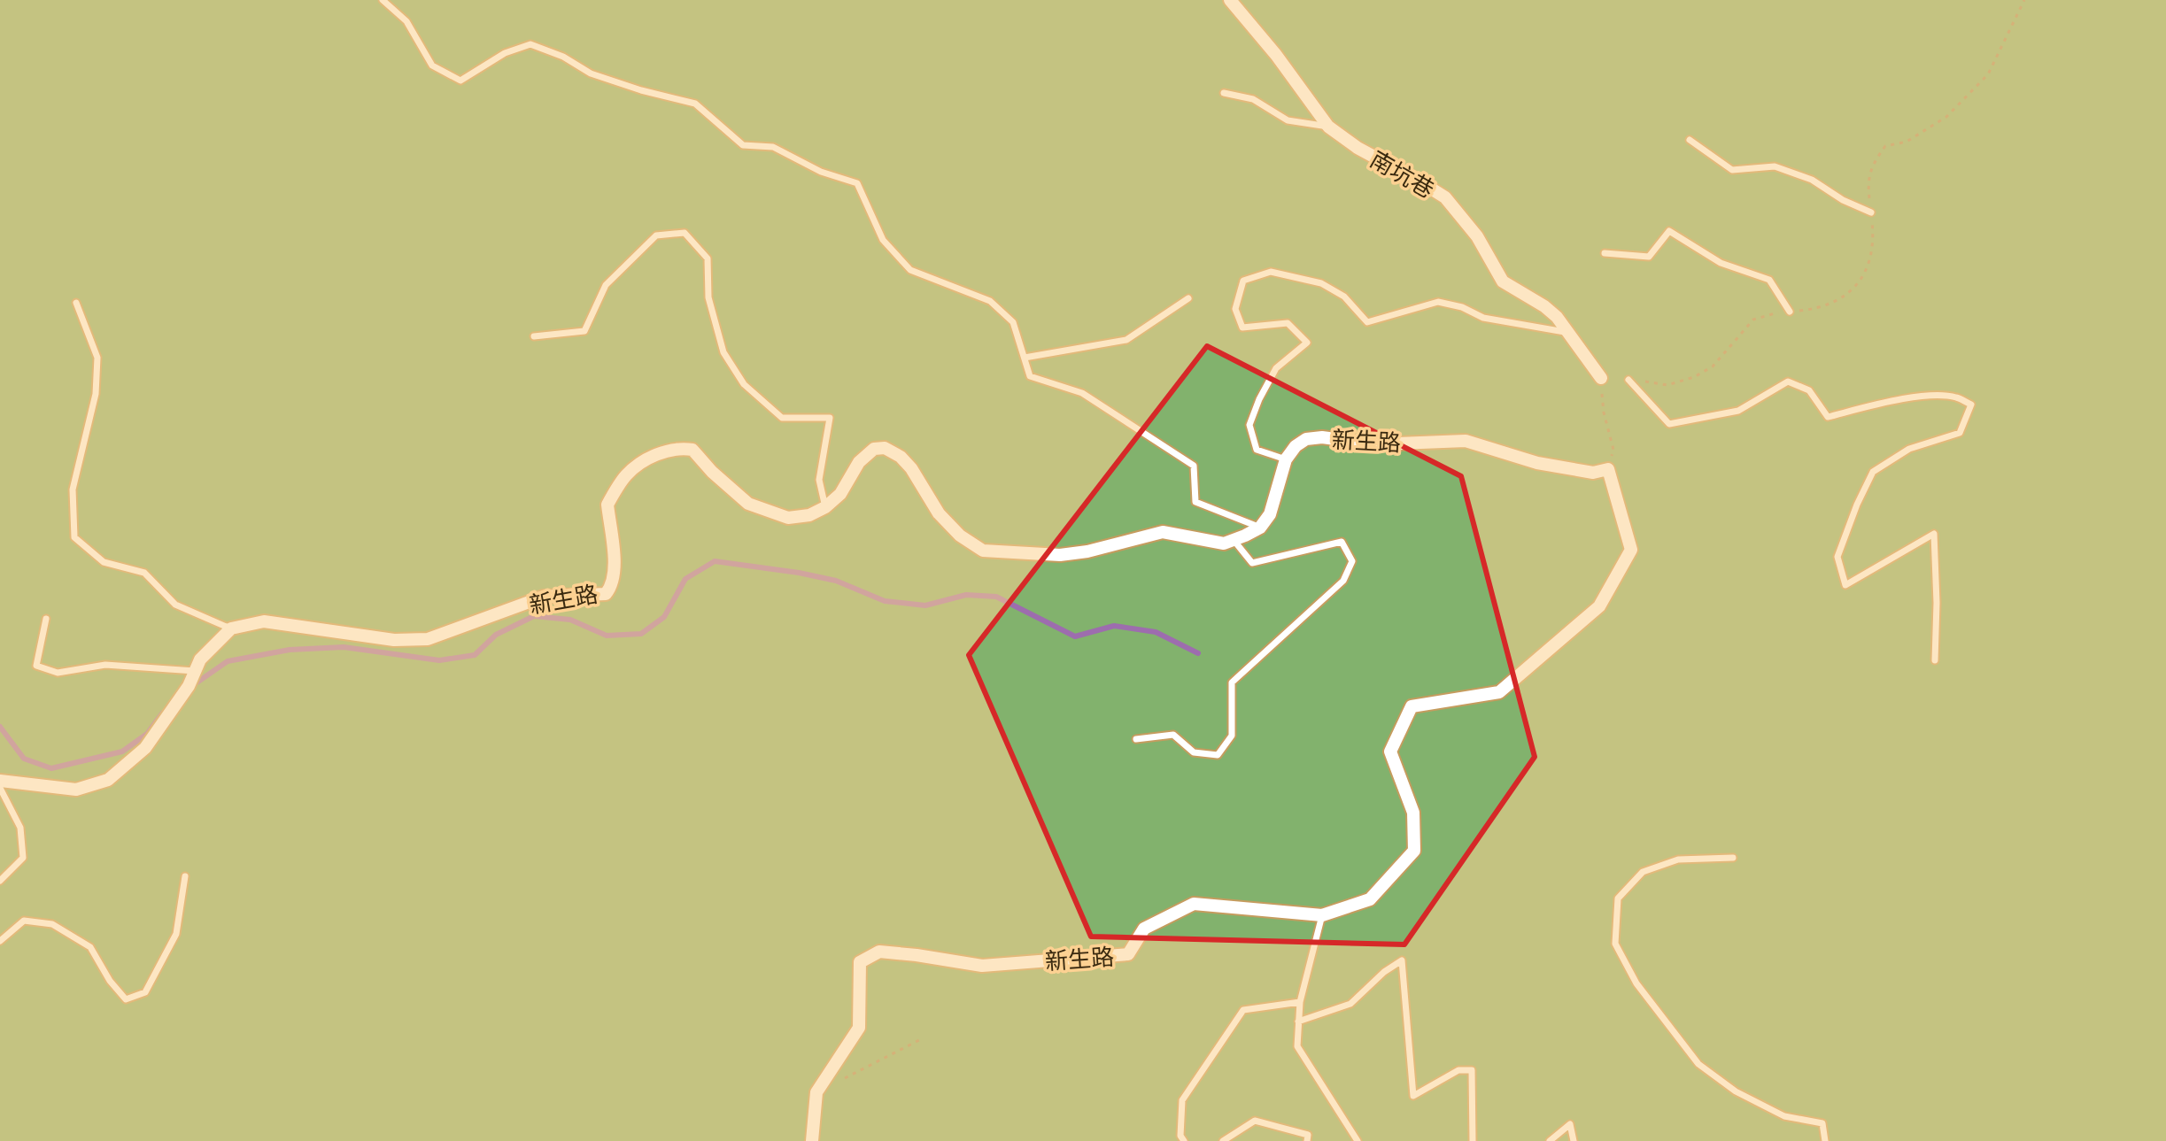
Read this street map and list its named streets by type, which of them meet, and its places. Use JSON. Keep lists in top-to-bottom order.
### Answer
{
  "streets": {
    "street": ["南坑巷", "新生路"]
  }
}
